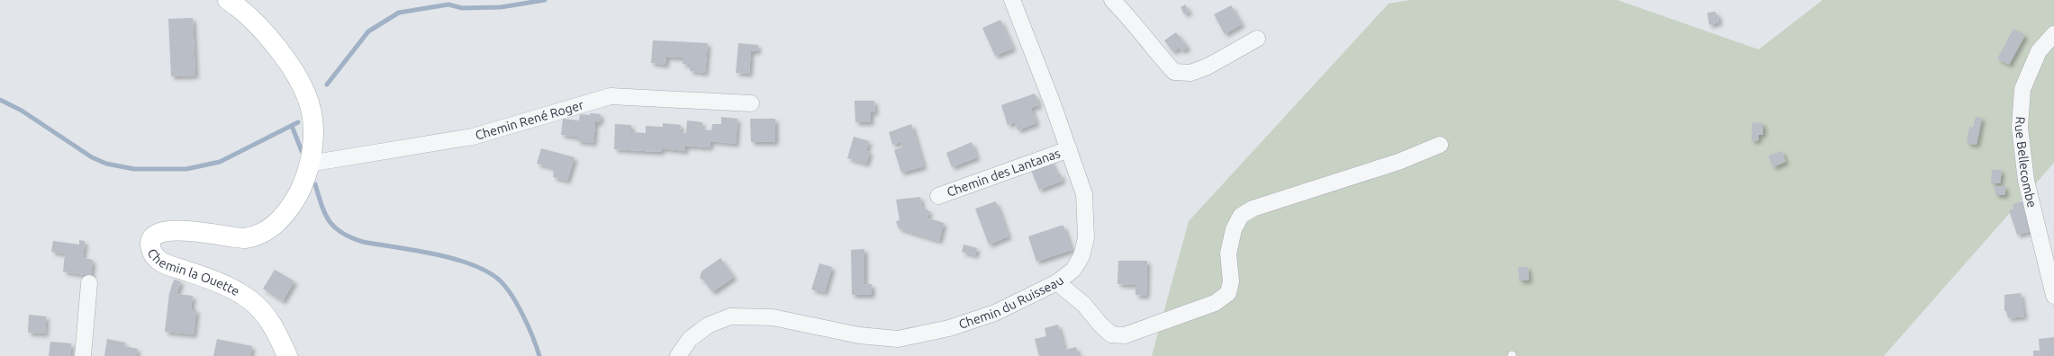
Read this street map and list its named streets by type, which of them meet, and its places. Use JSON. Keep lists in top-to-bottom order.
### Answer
{
  "streets": {
    "street": [
      "Chemin René Roger",
      "Rue Bellecombe",
      "Chemin des Lantanas",
      "Chemin la Ouette",
      "Chemin du Ruisseau"
    ]
  },
  "crossings": [
    ["Chemin René Roger", "Chemin la Ouette"],
    ["Chemin des Lantanas", "Chemin du Ruisseau"]
  ]
}
